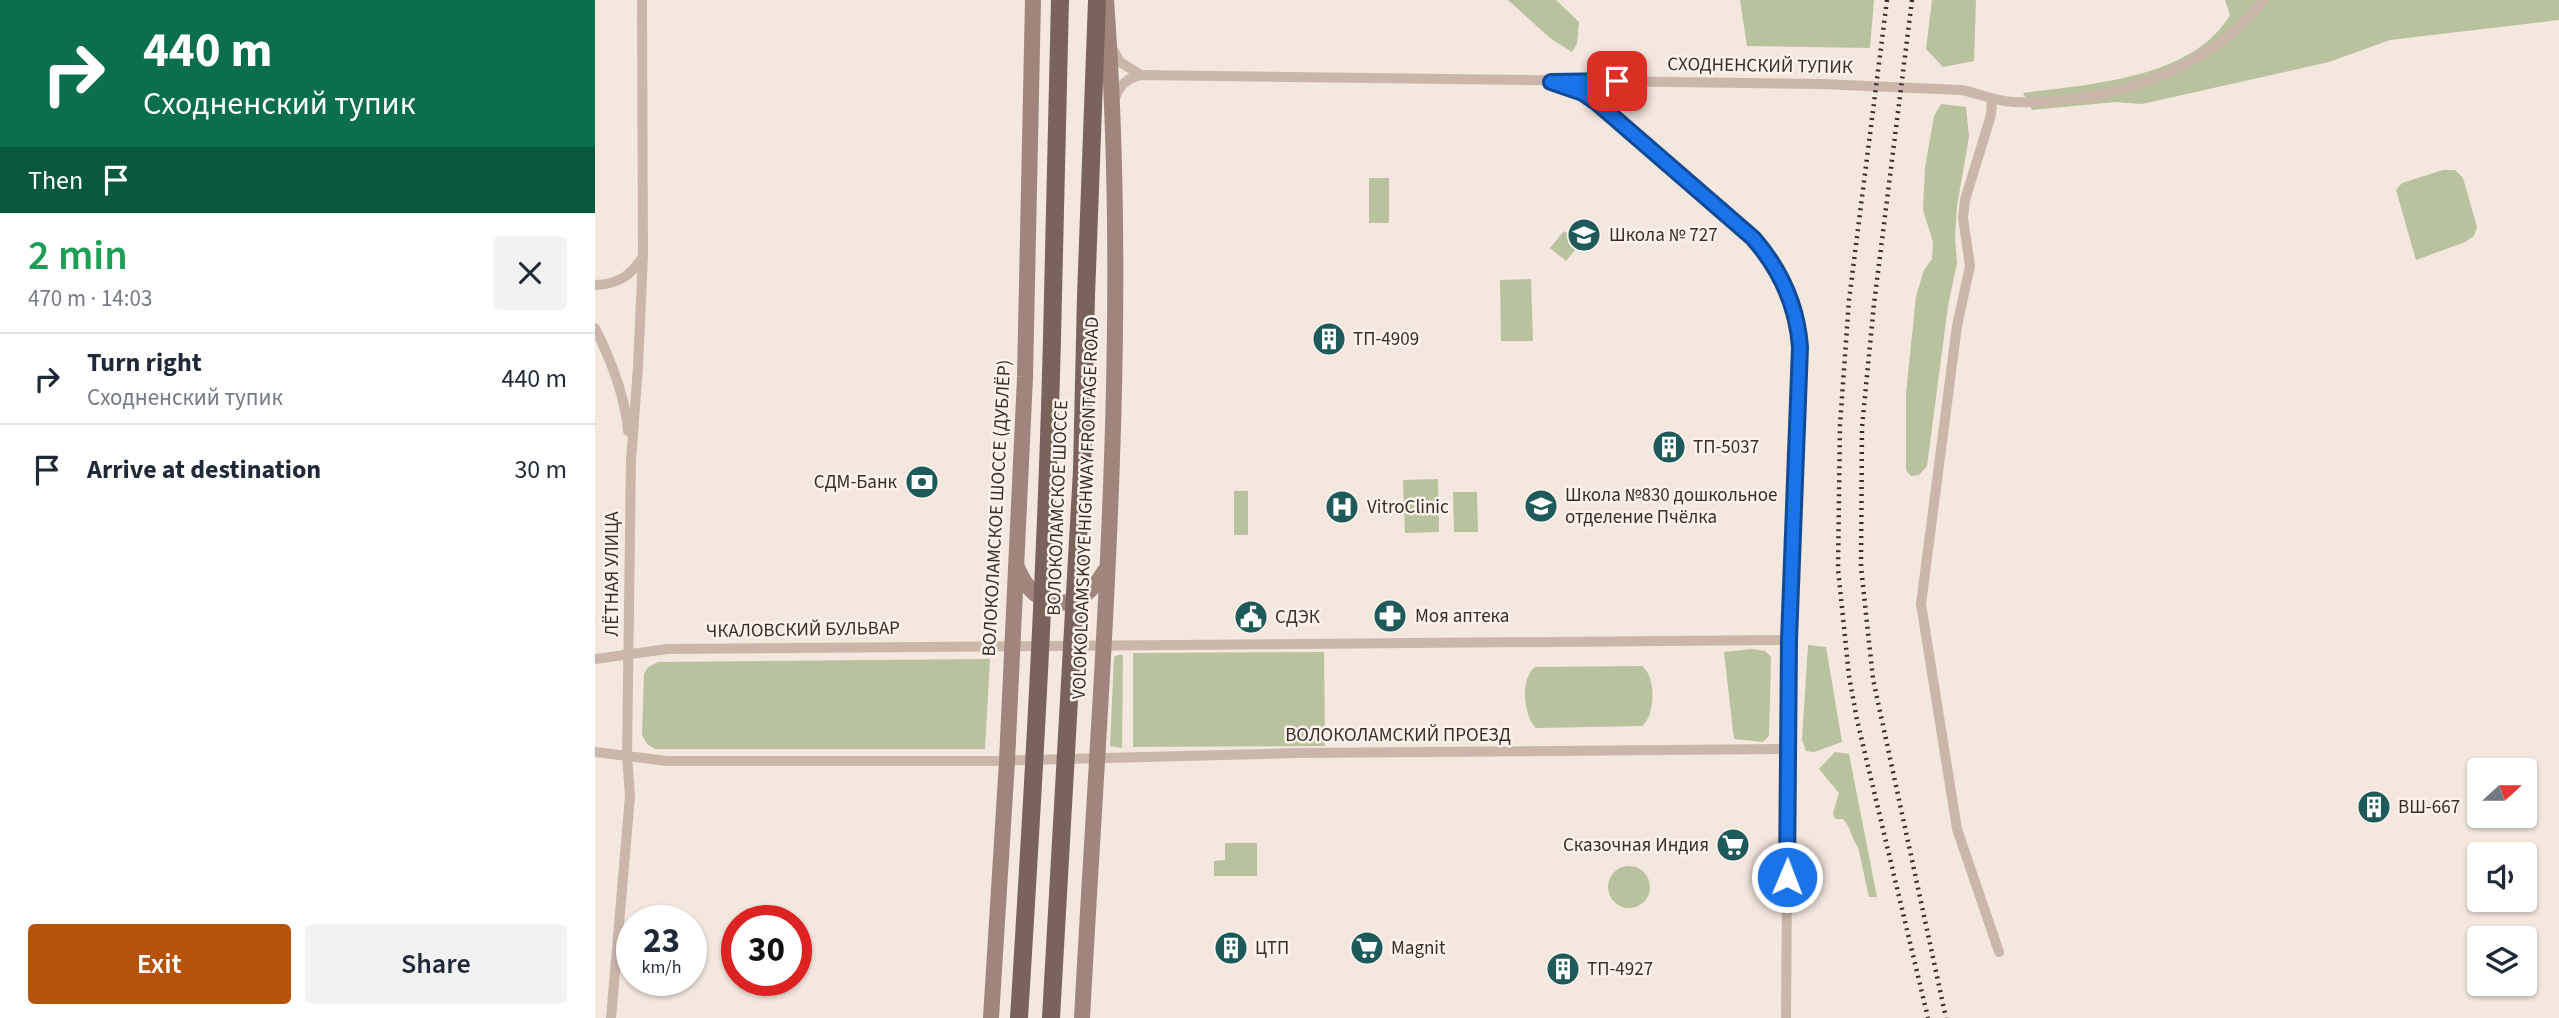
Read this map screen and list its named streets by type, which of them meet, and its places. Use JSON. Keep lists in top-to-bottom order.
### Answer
{
  "streets": {
    "main road": ["ВОЛОКОЛАМСКОЕ ШОССЕ"],
    "street": [
      "СХОДНЕНСКИЙ ТУПИК",
      "ВОЛОКОЛАМСКОЕ ШОССЕ (ДУБЛЁР)",
      "VOLOKOLOAMSKOYE HIGHWAY FRONTAGE ROAD",
      "ЛЁТНАЯ УЛИЦА",
      "ЧКАЛОВСКИЙ БУЛЬВАР",
      "ВОЛОКОЛАМСКИЙ ПРОЕЗД"
    ]
  },
  "crossings": [
    ["ВОЛОКОЛАМСКОЕ ШОССЕ (ДУБЛЁР)", "ЧКАЛОВСКИЙ БУЛЬВАР"],
    ["ВОЛОКОЛАМСКОЕ ШОССЕ (ДУБЛЁР)", "ВОЛОКОЛАМСКИЙ ПРОЕЗД"],
    ["VOLOKOLOAMSKOYE HIGHWAY FRONTAGE ROAD", "ВОЛОКОЛАМСКИЙ ПРОЕЗД"],
    ["ЛЁТНАЯ УЛИЦА", "ЧКАЛОВСКИЙ БУЛЬВАР"]
  ],
  "places": {
    "school or university": ["Школа № 727", "Школа №830 дошкольное отделение Пчёлка"],
    "building": [
      "ТП-4909",
      "ТП-5037",
      "ВШ-667",
      "ЦТП",
      "ТП-4927"
    ],
    "bank": ["СДМ-Банк"],
    "hospital": ["VitroClinic"],
    "pharmacy": ["Моя аптека"],
    "public building": ["СДЭК"],
    "supermarket": ["Сказочная Индия", "Magnit"]
  },
  "north": "right",
  "page": {
    "turn": ["440 m", "Сходненский тупик"],
    "then": "Then",
    "heading": ["2 min", "470 m · 14:03"],
    "list": [
      {
        "name": "Turn right",
        "note": "Сходненский тупик",
        "value": "440 m"
      },
      {
        "name": "Arrive at destination",
        "value": "30 m"
      }
    ],
    "speed": "23 km/h",
    "limit": "30",
    "buttons": ["Exit", "Share"]
  }
}
